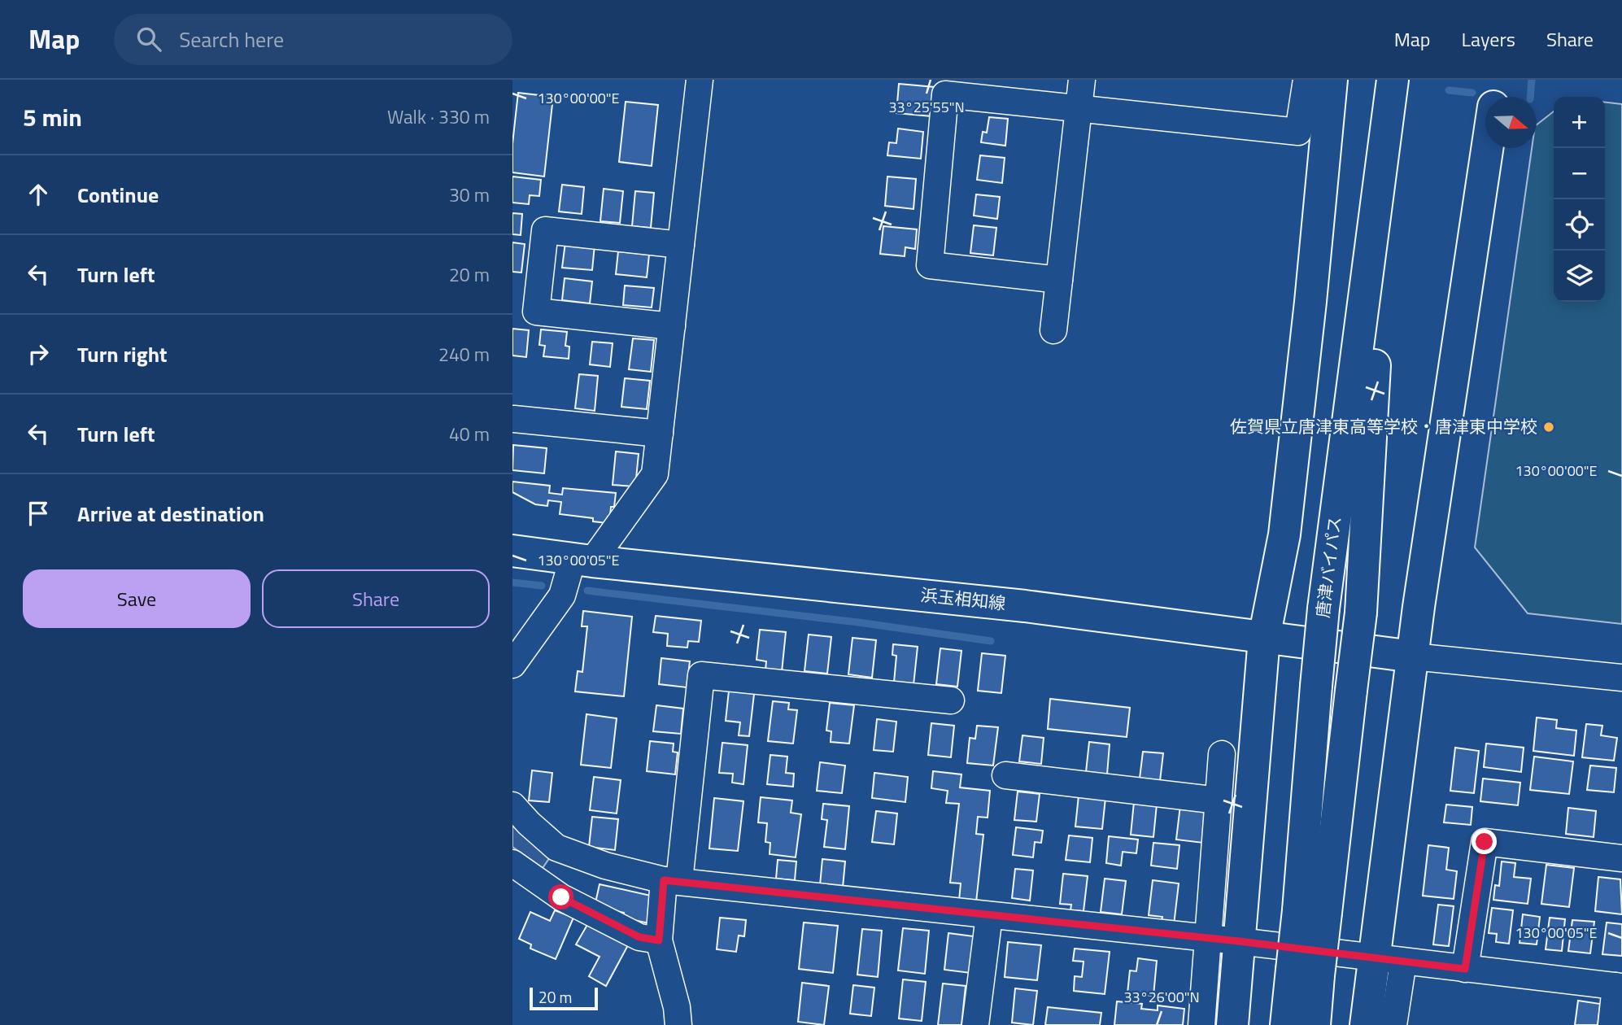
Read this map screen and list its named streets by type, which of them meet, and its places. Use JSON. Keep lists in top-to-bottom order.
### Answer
{
  "streets": {
    "main road": ["唐津バイパス", "浜玉相知線"]
  },
  "places": ["佐賀県立唐津東高等学校・唐津東中学校"],
  "scale_bar": "20 m",
  "north": "right",
  "page": {
    "header": "Map",
    "search": "Search here",
    "nav": ["Map", "Layers", "Share"],
    "heading": ["5 min", "Walk · 330 m"],
    "map_buttons": ["+", "−"],
    "list": [
      ["Continue", "30 m"],
      ["Turn left", "20 m"],
      ["Turn right", "240 m"],
      ["Turn left", "40 m"],
      "Arrive at destination"
    ],
    "buttons": ["Save", "Share"],
    "scale": "20 m"
  },
  "coordinates": [
    "130°00'00\"E",
    "33°25'55\"N",
    "130°00'05\"E",
    "33°26'00\"N"
  ]
}
